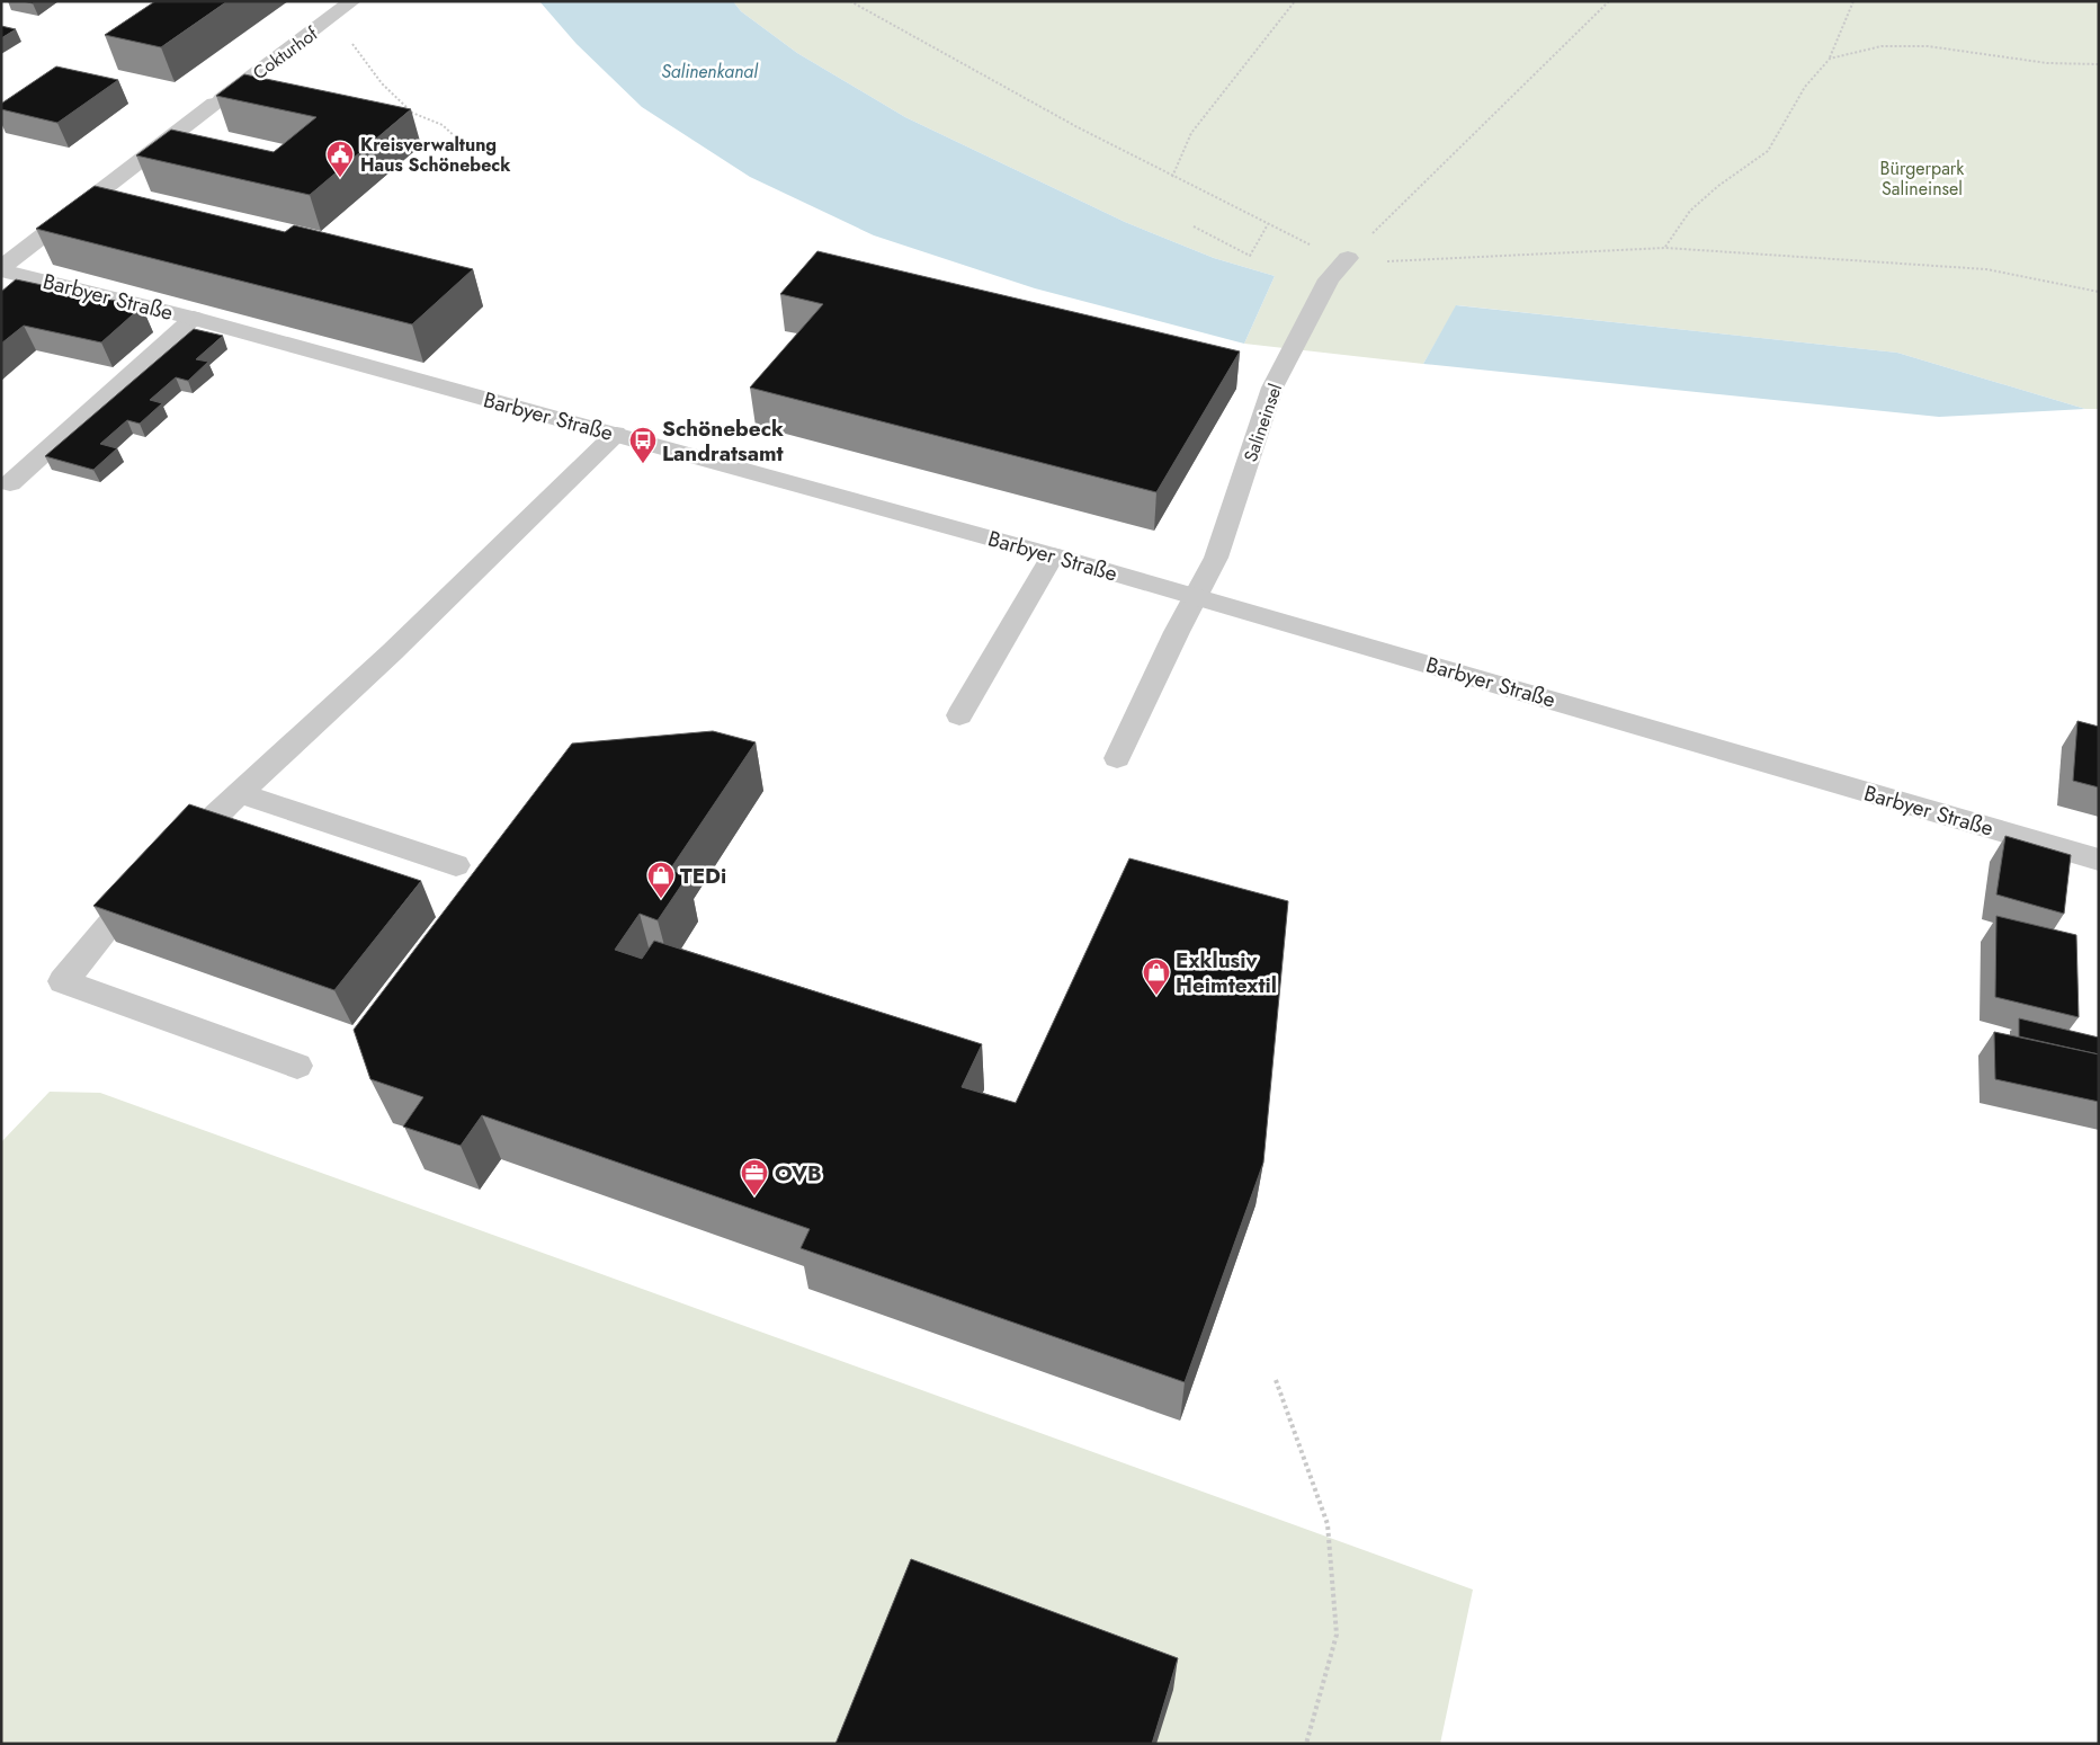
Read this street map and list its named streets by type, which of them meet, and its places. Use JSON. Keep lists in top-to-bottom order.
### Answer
{
  "streets": {
    "street": ["Cokturhof", "Barbyer Straße"],
    "lane": ["Salineinsel"]
  },
  "crossings": [
    ["Cokturhof", "Barbyer Straße"],
    ["Barbyer Straße", "Salineinsel"]
  ],
  "water": ["Salinenkanal"],
  "parks": ["Bürgerpark Salineinsel"],
  "places": {
    "public building": ["Kreisverwaltung Haus Schönebeck"],
    "bus stop": ["Schönebeck Landratsamt"],
    "shop": ["TEDi", "Exklusiv Heimtextil"],
    "office": ["OVB"]
  }
}
